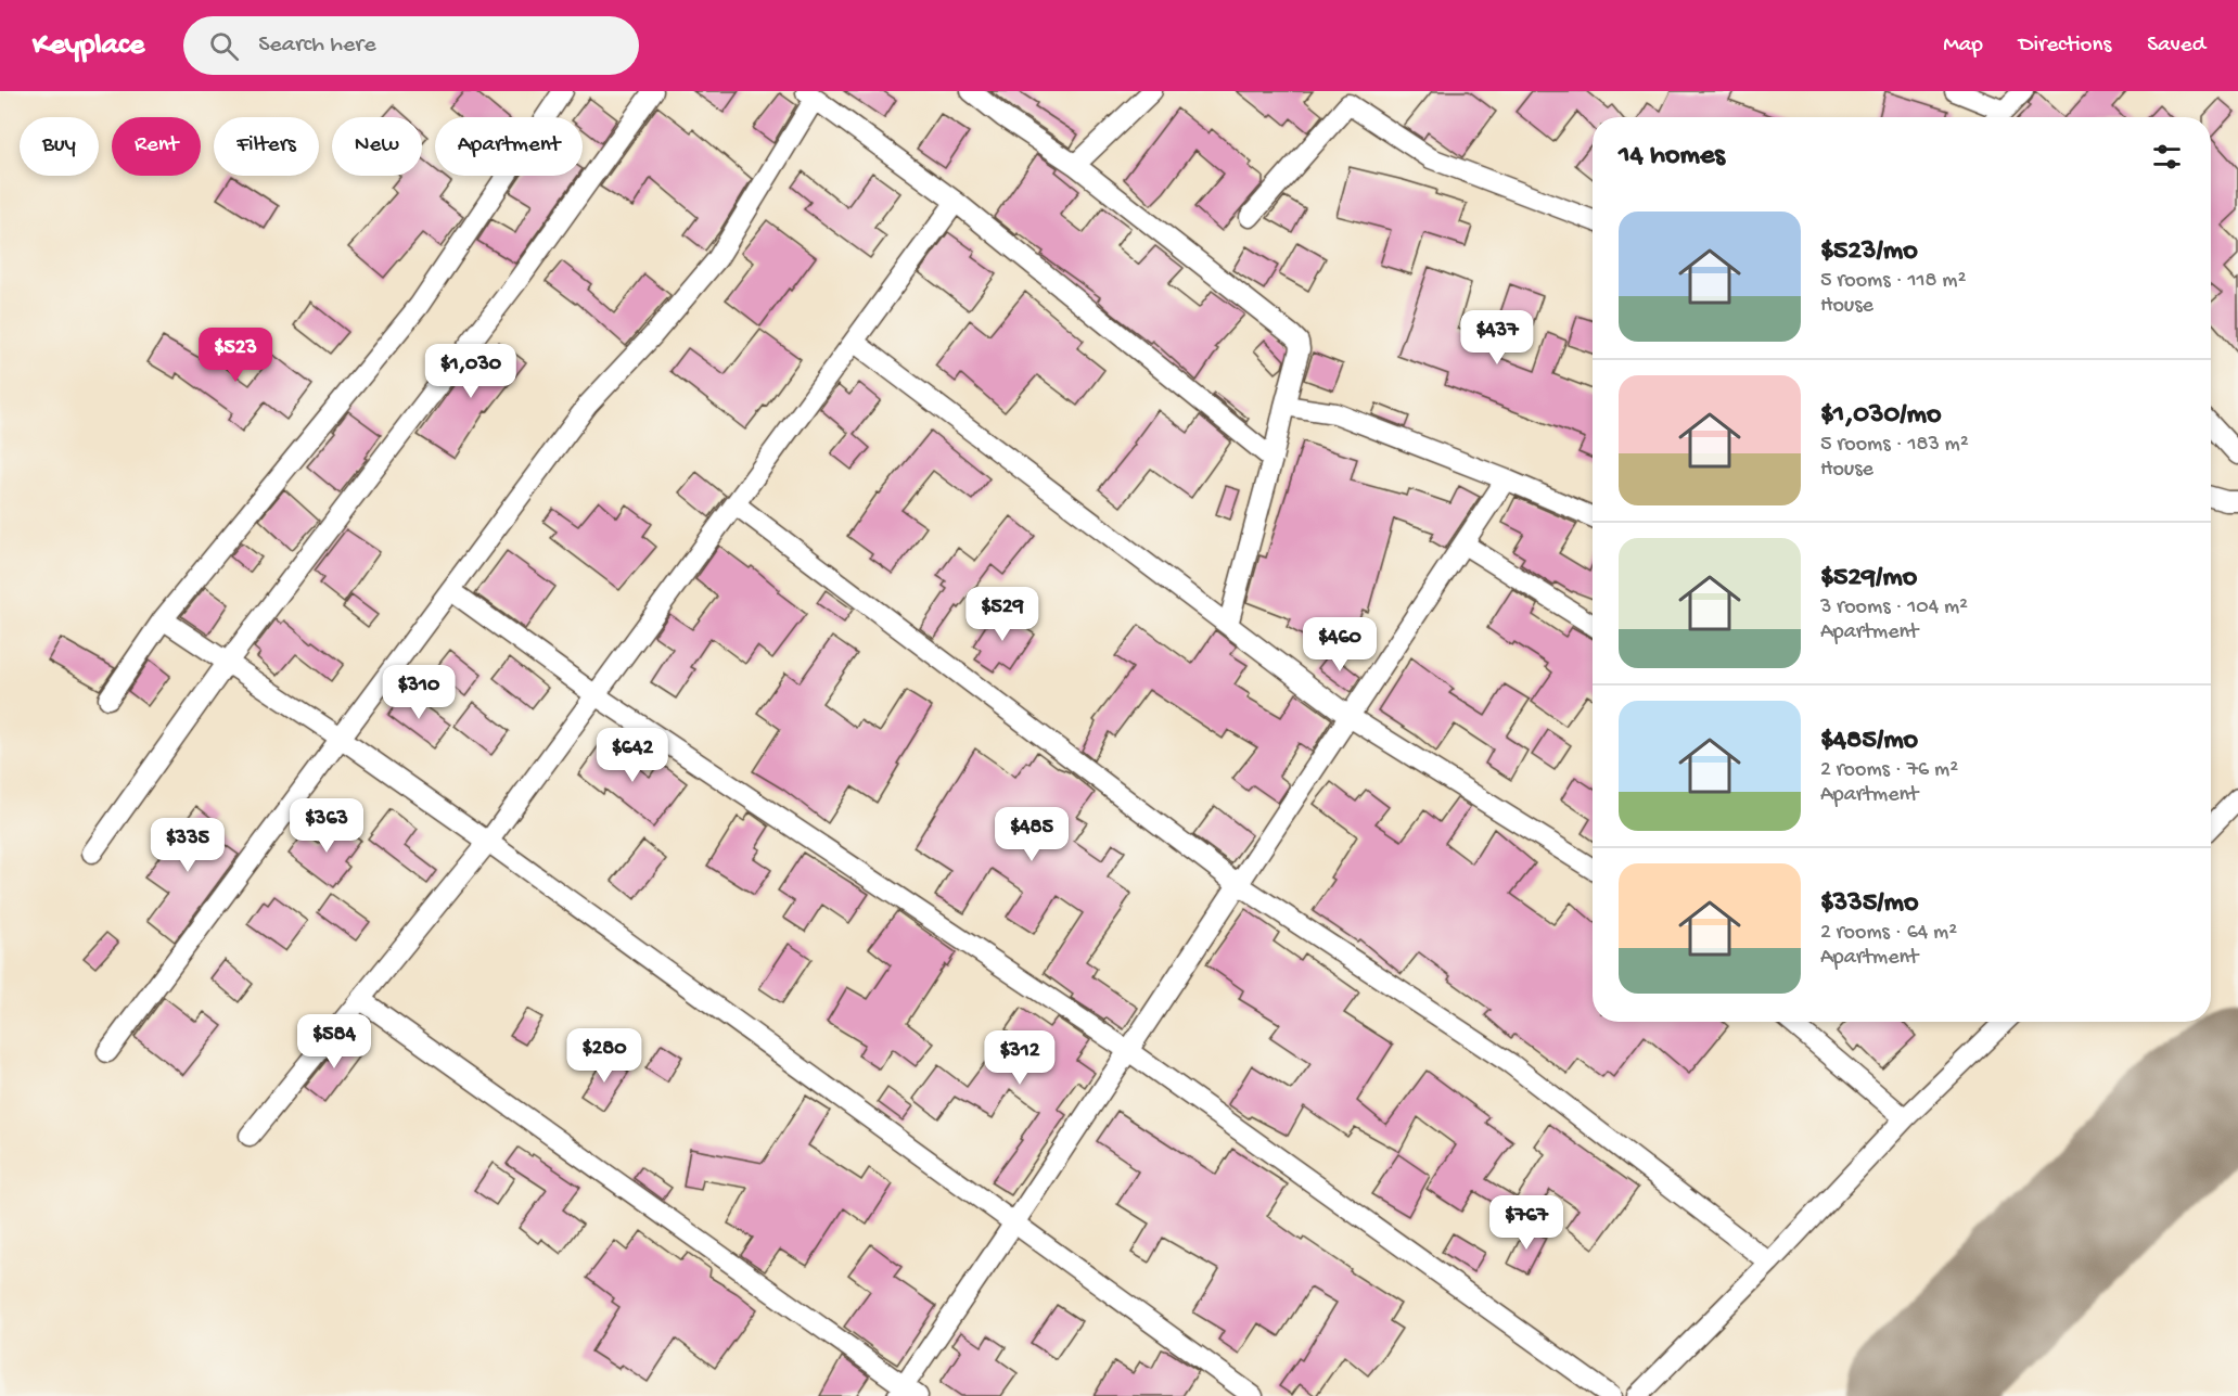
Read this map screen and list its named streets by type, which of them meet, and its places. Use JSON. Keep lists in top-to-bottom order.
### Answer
{
  "page": {
    "header": "Keyplace",
    "search": "Search here",
    "nav": ["Map", "Directions", "Saved"],
    "chip": [
      "Buy",
      "Rent",
      "Filters",
      "New",
      "Apartment"
    ],
    "heading": "14 homes",
    "list": [
      {
        "name": "$523/mo",
        "note": "5 rooms · 118 m² · House"
      },
      {
        "name": "$1,030/mo",
        "note": "5 rooms · 183 m² · House"
      },
      {
        "name": "$529/mo",
        "note": "3 rooms · 104 m² · Apartment"
      },
      {
        "name": "$485/mo",
        "note": "2 rooms · 76 m² · Apartment"
      },
      {
        "name": "$335/mo",
        "note": "2 rooms · 64 m² · Apartment"
      }
    ],
    "price": [
      "$437",
      "$523",
      "$1,030",
      "$529",
      "$460",
      "$310",
      "$642",
      "$363",
      "$485",
      "$335",
      "$584",
      "$280",
      "$312",
      "$767"
    ]
  }
}
